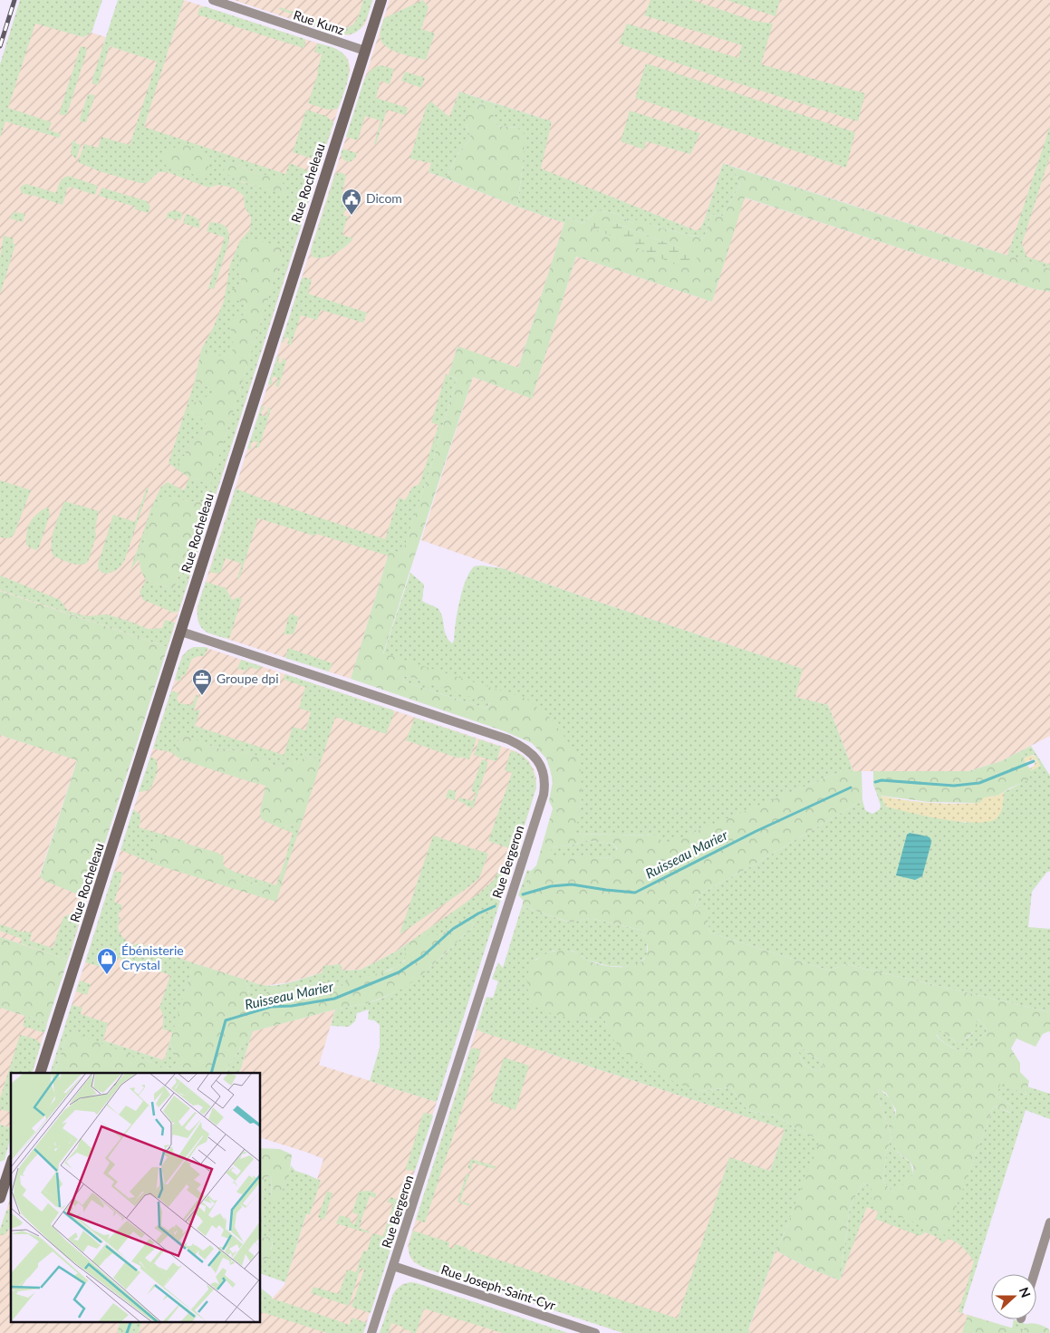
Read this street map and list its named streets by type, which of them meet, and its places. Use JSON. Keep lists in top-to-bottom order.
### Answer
{
  "streets": {
    "street": [
      "Rue Kunz",
      "Rue Rocheleau",
      "Rue Bergeron",
      "Rue Joseph-Saint-Cyr"
    ]
  },
  "crossings": [
    ["Rue Kunz", "Rue Rocheleau"],
    ["Rue Rocheleau", "Rue Bergeron"],
    ["Rue Bergeron", "Rue Joseph-Saint-Cyr"]
  ],
  "water": ["Ruisseau Marier"],
  "places": {
    "public building": ["Dicom"],
    "office": ["Groupe dpi"],
    "shop": ["Ébénisterie Crystal"]
  },
  "north": "right"
}
